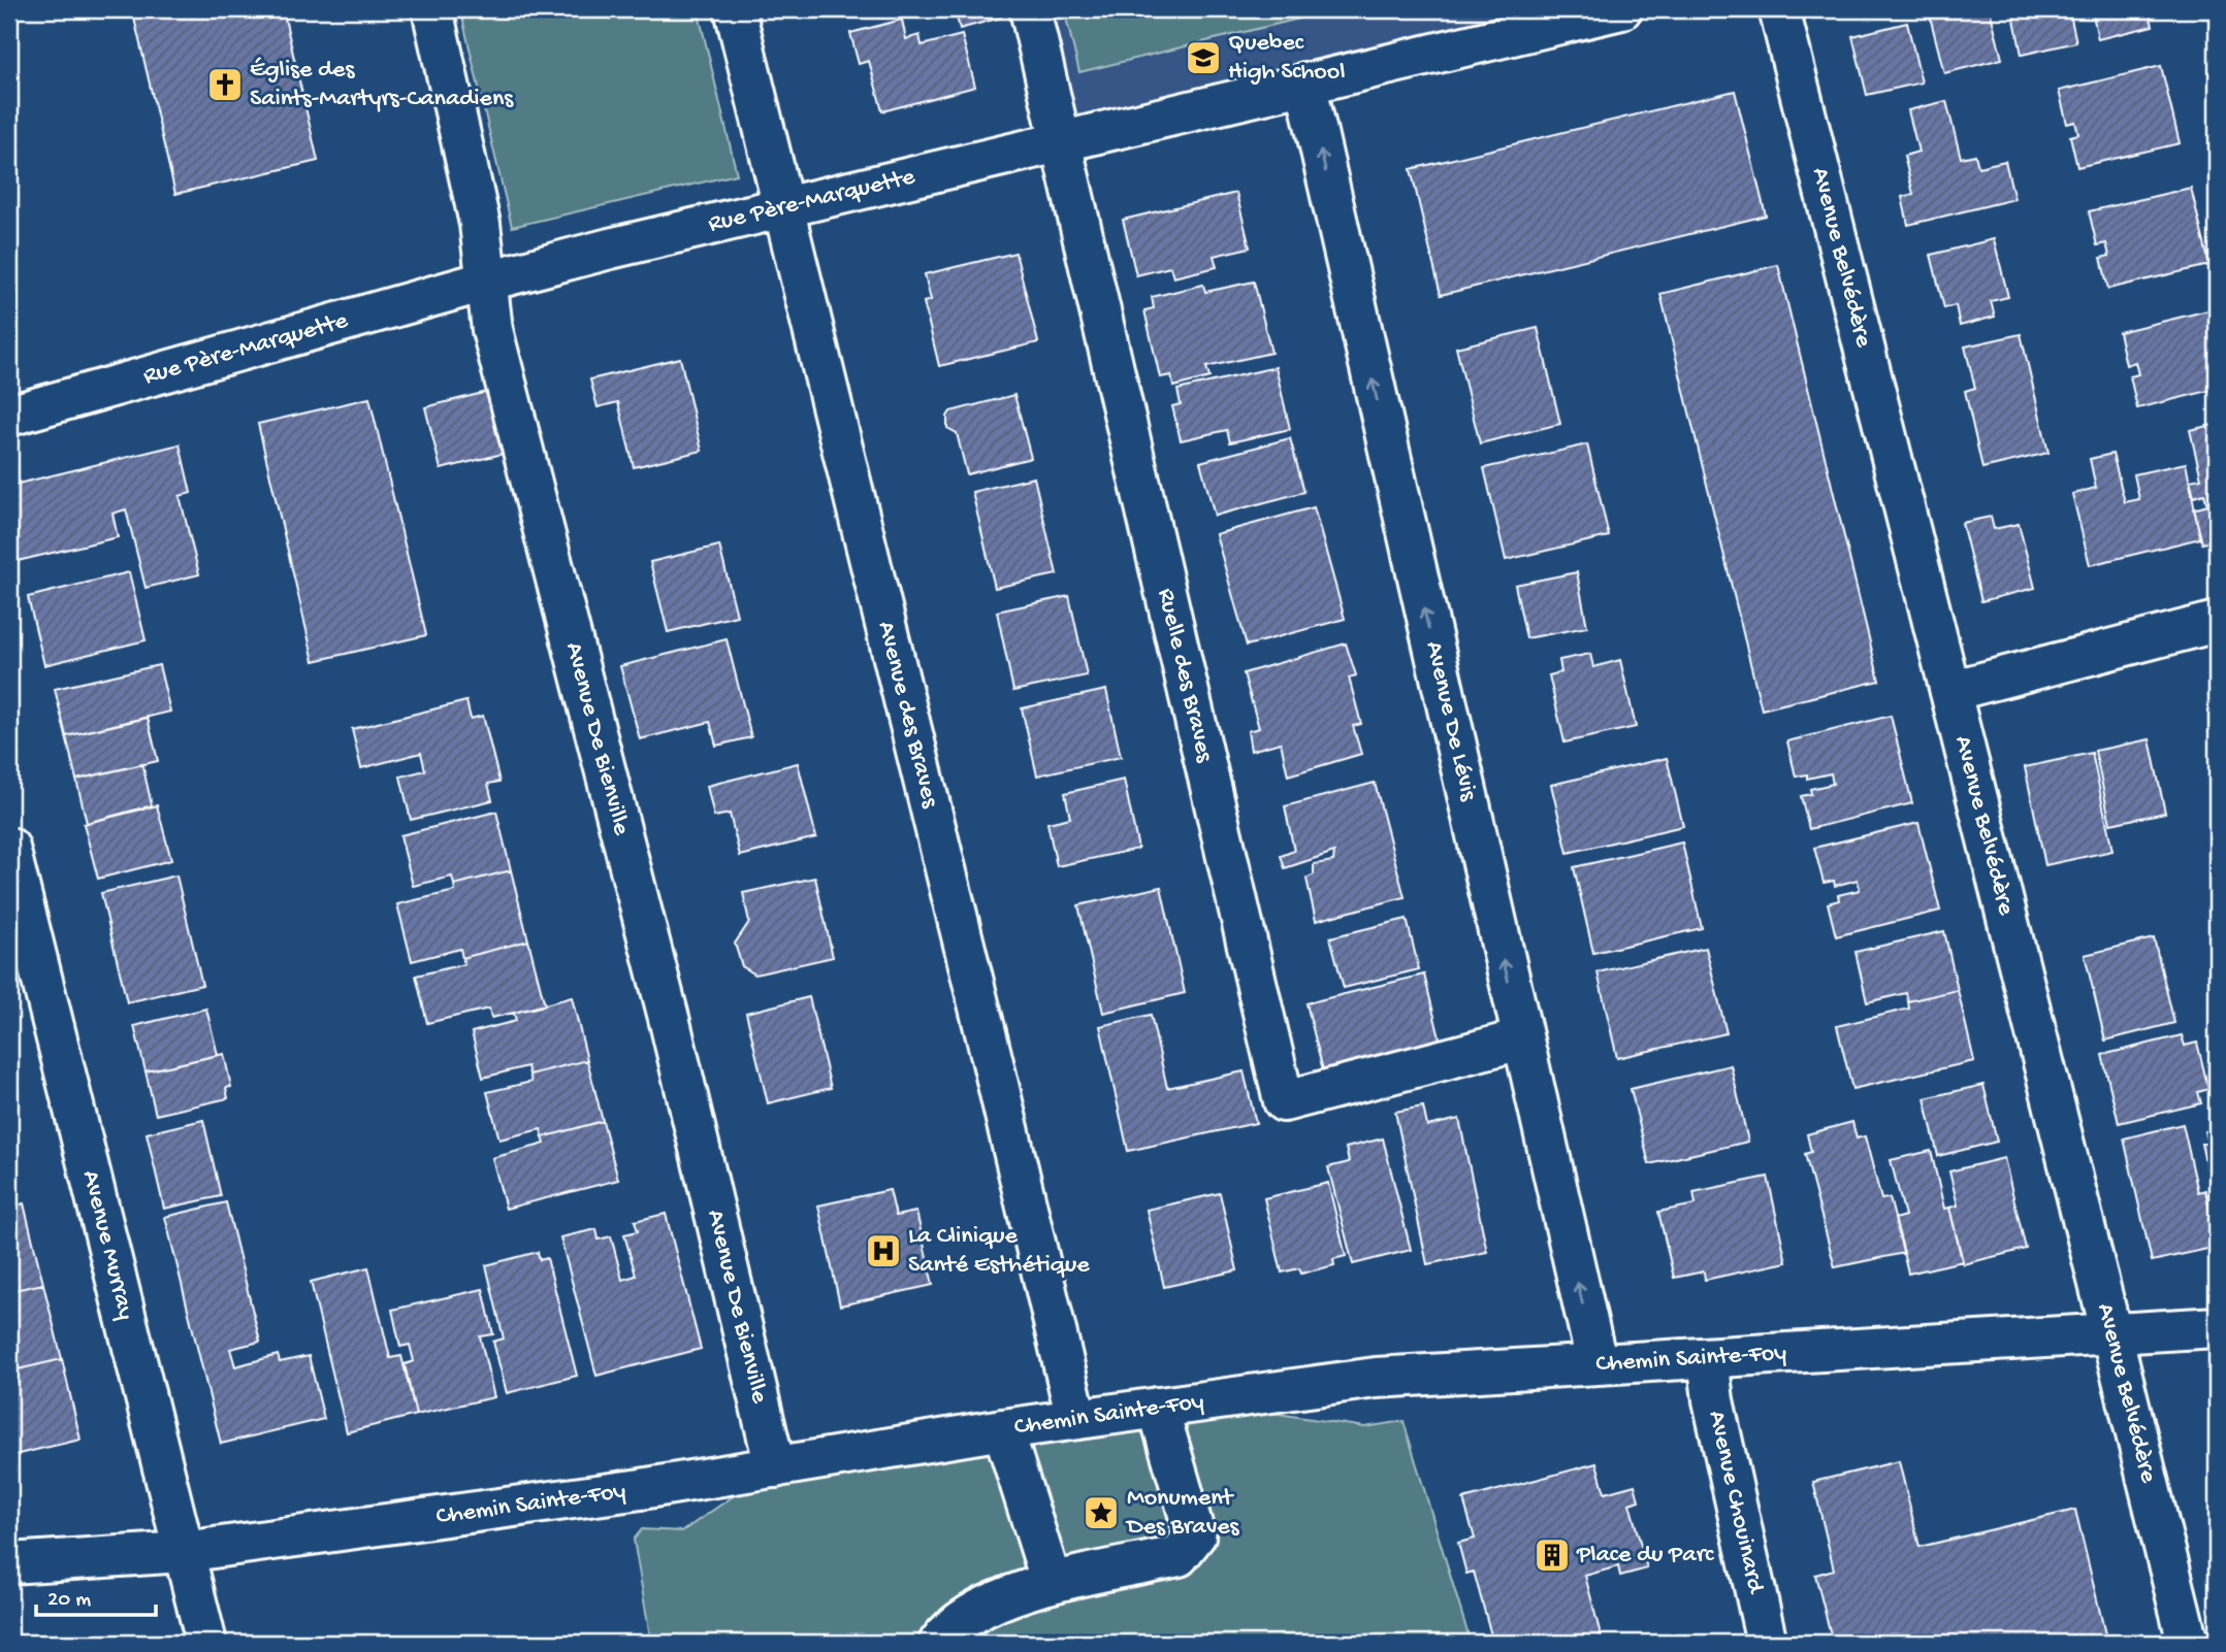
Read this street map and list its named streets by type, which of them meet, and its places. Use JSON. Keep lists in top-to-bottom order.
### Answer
{
  "streets": {
    "street": [
      "Rue Père-Marquette",
      "Avenue Belvédère",
      "Ruelle des Braves",
      "Avenue des Braves",
      "Avenue De Lévis",
      "Avenue De Bienville",
      "Avenue Murray",
      "Chemin Sainte-Foy",
      "Avenue Chouinard"
    ]
  },
  "crossings": [
    ["Rue Père-Marquette", "Ruelle des Braves"],
    ["Rue Père-Marquette", "Avenue des Braves"],
    ["Rue Père-Marquette", "Avenue De Lévis"],
    ["Rue Père-Marquette", "Avenue De Bienville"],
    ["Avenue Belvédère", "Chemin Sainte-Foy"],
    ["Ruelle des Braves", "Avenue De Lévis"],
    ["Avenue des Braves", "Chemin Sainte-Foy"],
    ["Avenue De Lévis", "Chemin Sainte-Foy"],
    ["Avenue De Bienville", "Chemin Sainte-Foy"],
    ["Avenue Murray", "Chemin Sainte-Foy"],
    ["Chemin Sainte-Foy", "Avenue Chouinard"]
  ],
  "one_way": ["Avenue De Lévis"],
  "places": {
    "school or university": ["Quebec High School"],
    "church": ["Église des Saints-Martyrs-Canadiens"],
    "hospital": ["La Clinique Santé Esthétique"],
    "place": ["Monument Des Braves"],
    "building": ["Place du Parc"]
  },
  "scale_bar": "20 m"
}
